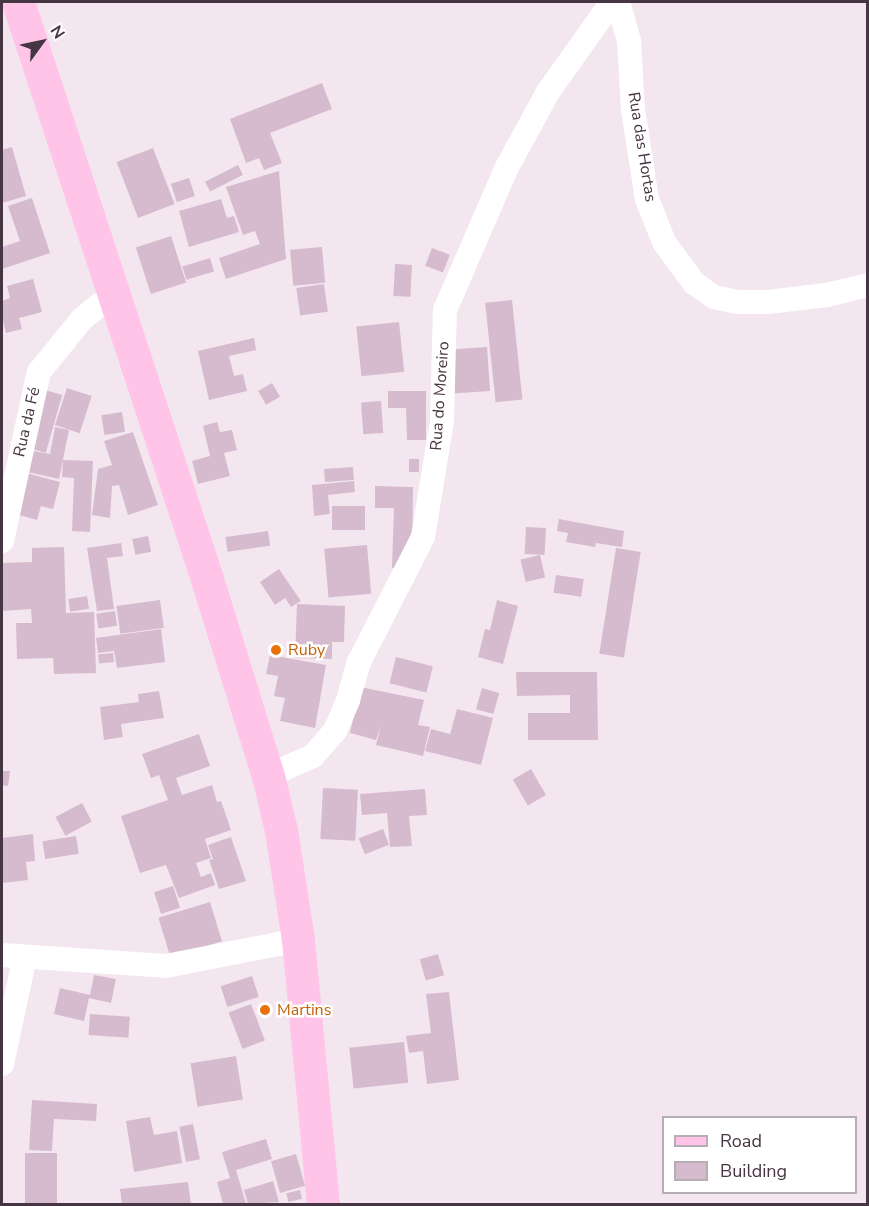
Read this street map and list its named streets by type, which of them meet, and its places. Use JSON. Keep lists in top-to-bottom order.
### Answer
{
  "streets": {
    "street": ["Rua das Hortas", "Rua do Moreiro", "Rua da Fé"]
  },
  "places": ["Ruby", "Martins"],
  "legend": ["Road", "Building"],
  "north": "top right"
}
